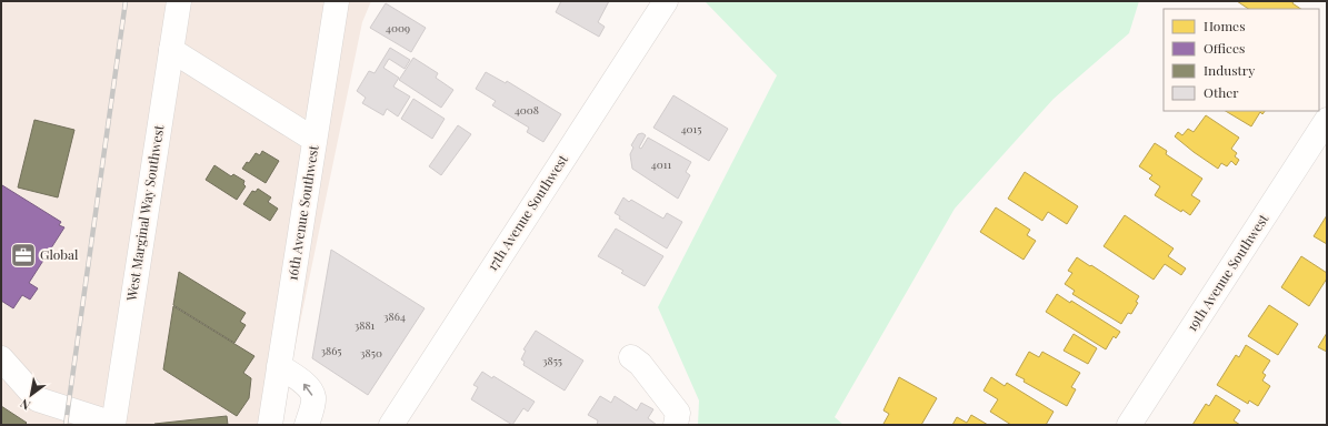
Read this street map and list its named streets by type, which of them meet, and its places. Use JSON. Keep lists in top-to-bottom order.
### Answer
{
  "streets": {
    "street": [
      "West Marginal Way Southwest",
      "16th Avenue Southwest",
      "17th Avenue Southwest",
      "19th Avenue Southwest"
    ]
  },
  "places": {
    "office": ["Global"]
  },
  "house_numbers": [
    "4009",
    "4008",
    "4015",
    "4011",
    "3864",
    "3881",
    "3865",
    "3850",
    "3855"
  ],
  "legend": [
    "Homes",
    "Offices",
    "Industry",
    "Other"
  ],
  "north": "bottom left"
}
